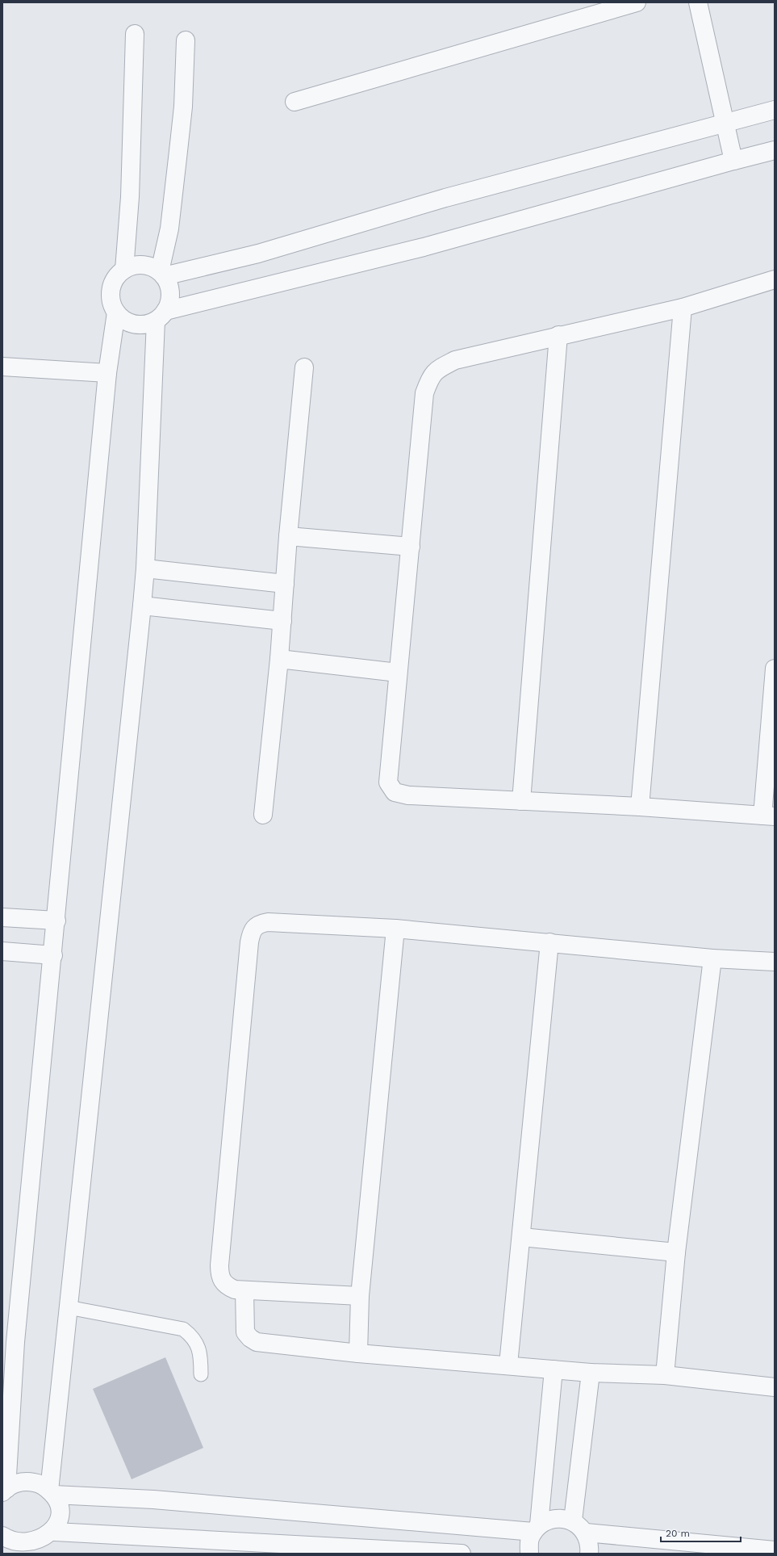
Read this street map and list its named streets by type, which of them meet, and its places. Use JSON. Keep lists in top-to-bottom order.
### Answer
{
  "scale_bar": "20 m"
}
